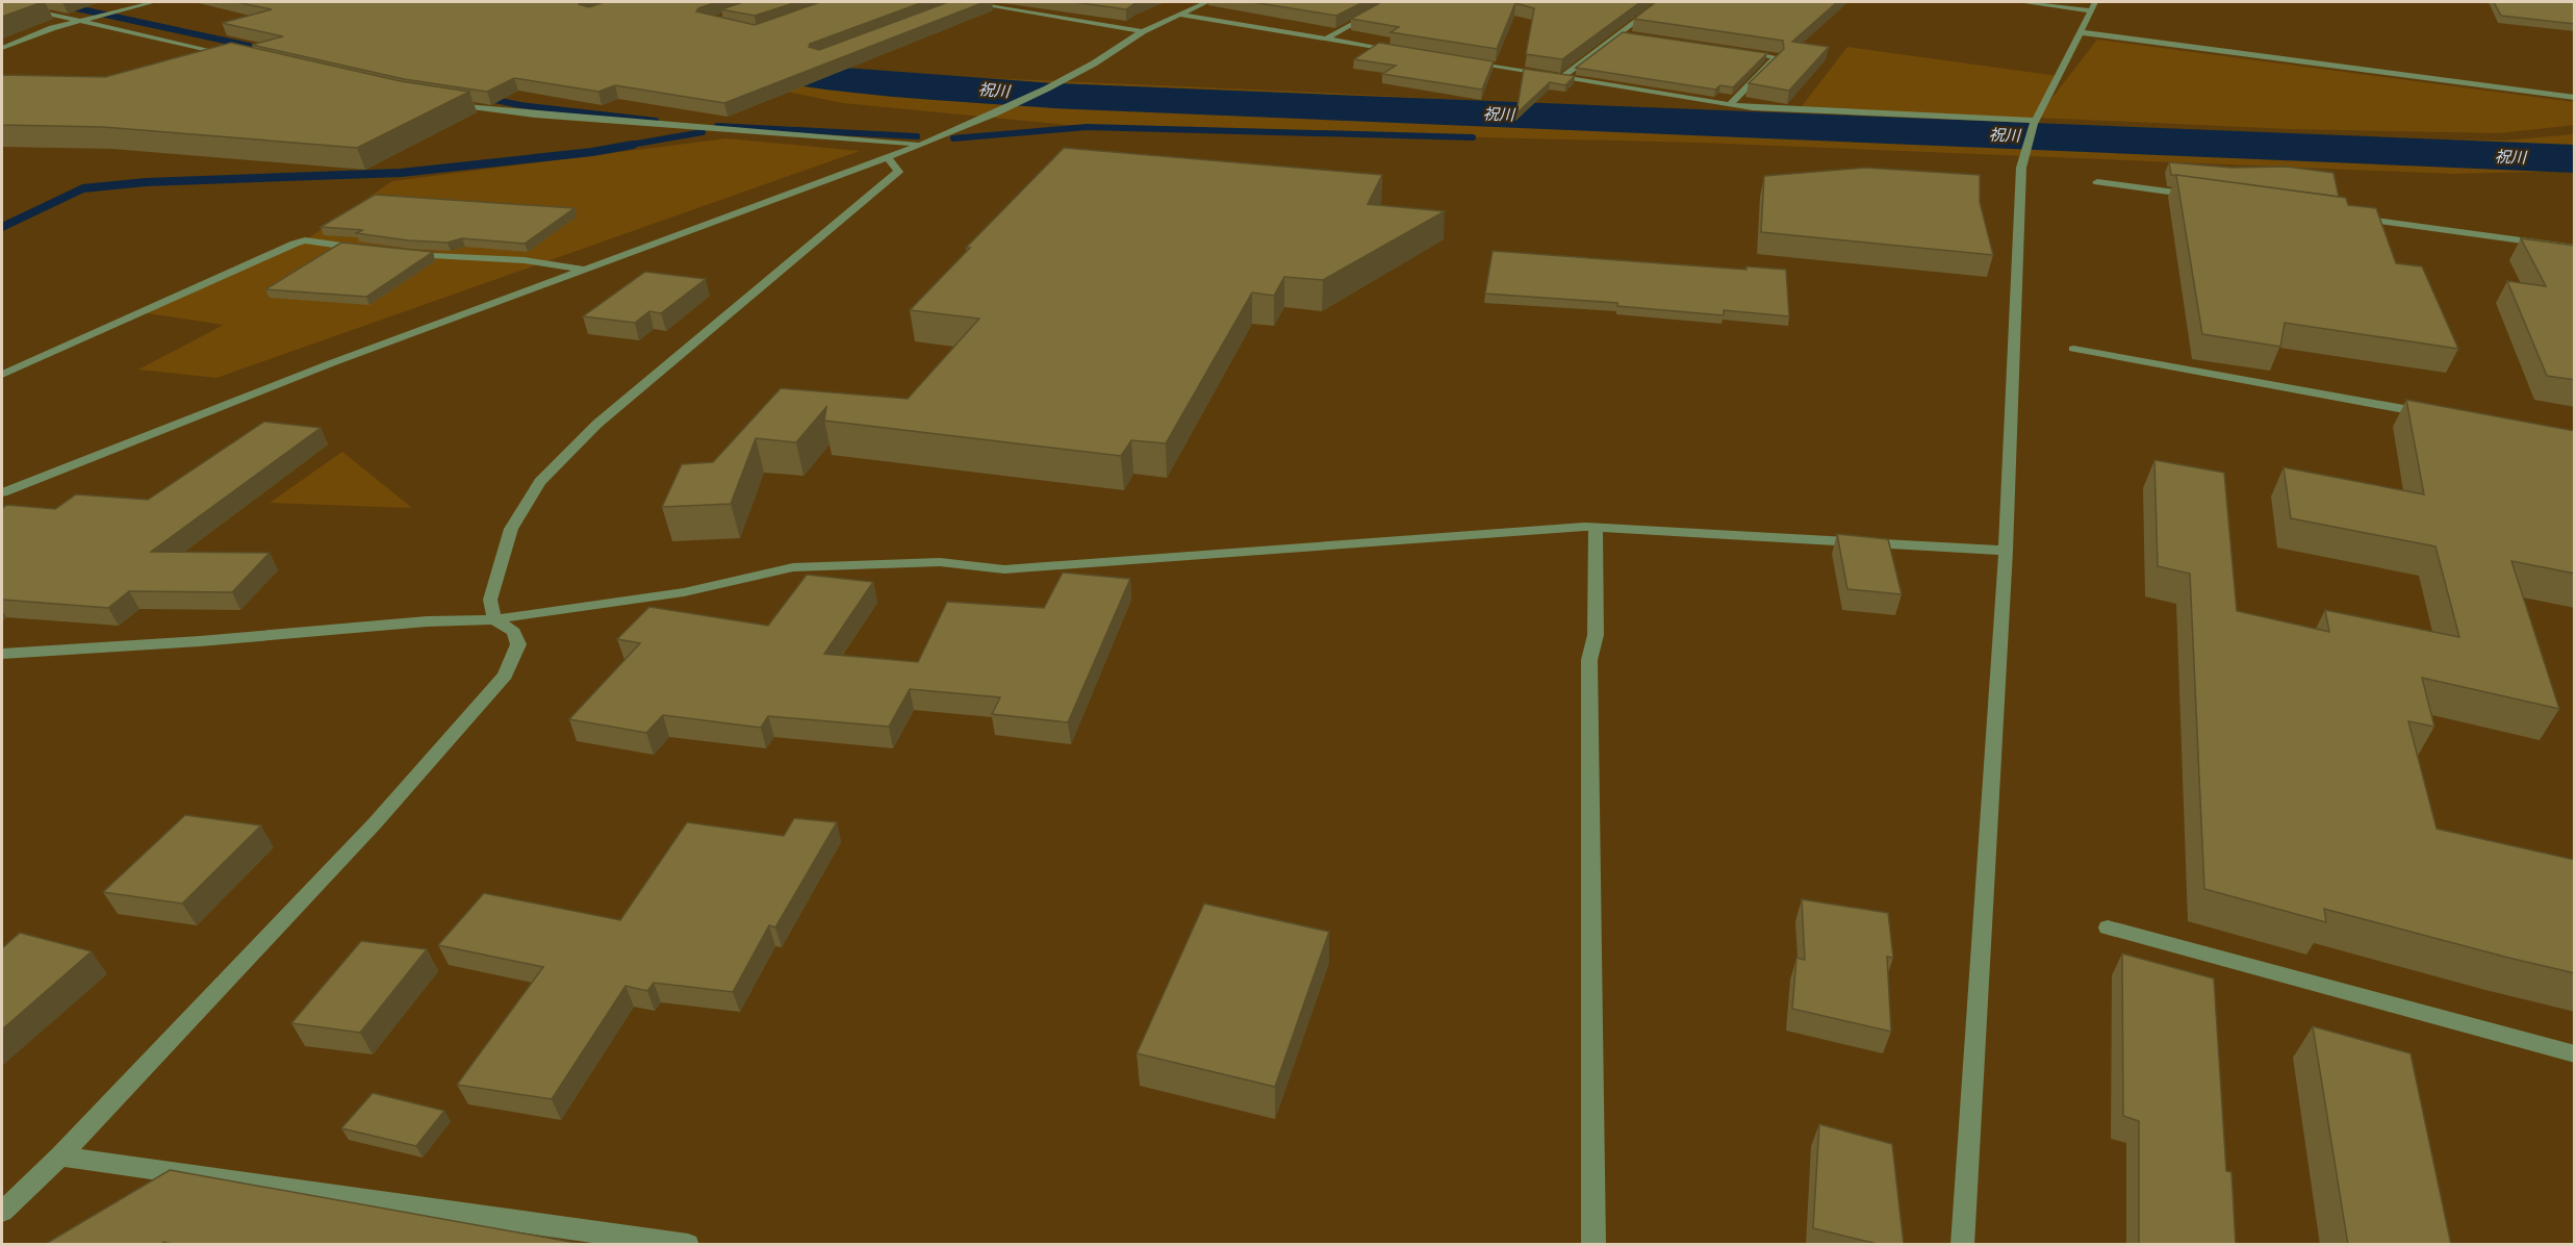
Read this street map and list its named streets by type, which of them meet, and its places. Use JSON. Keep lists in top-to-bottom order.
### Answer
{
  "water": ["祝川"]
}
